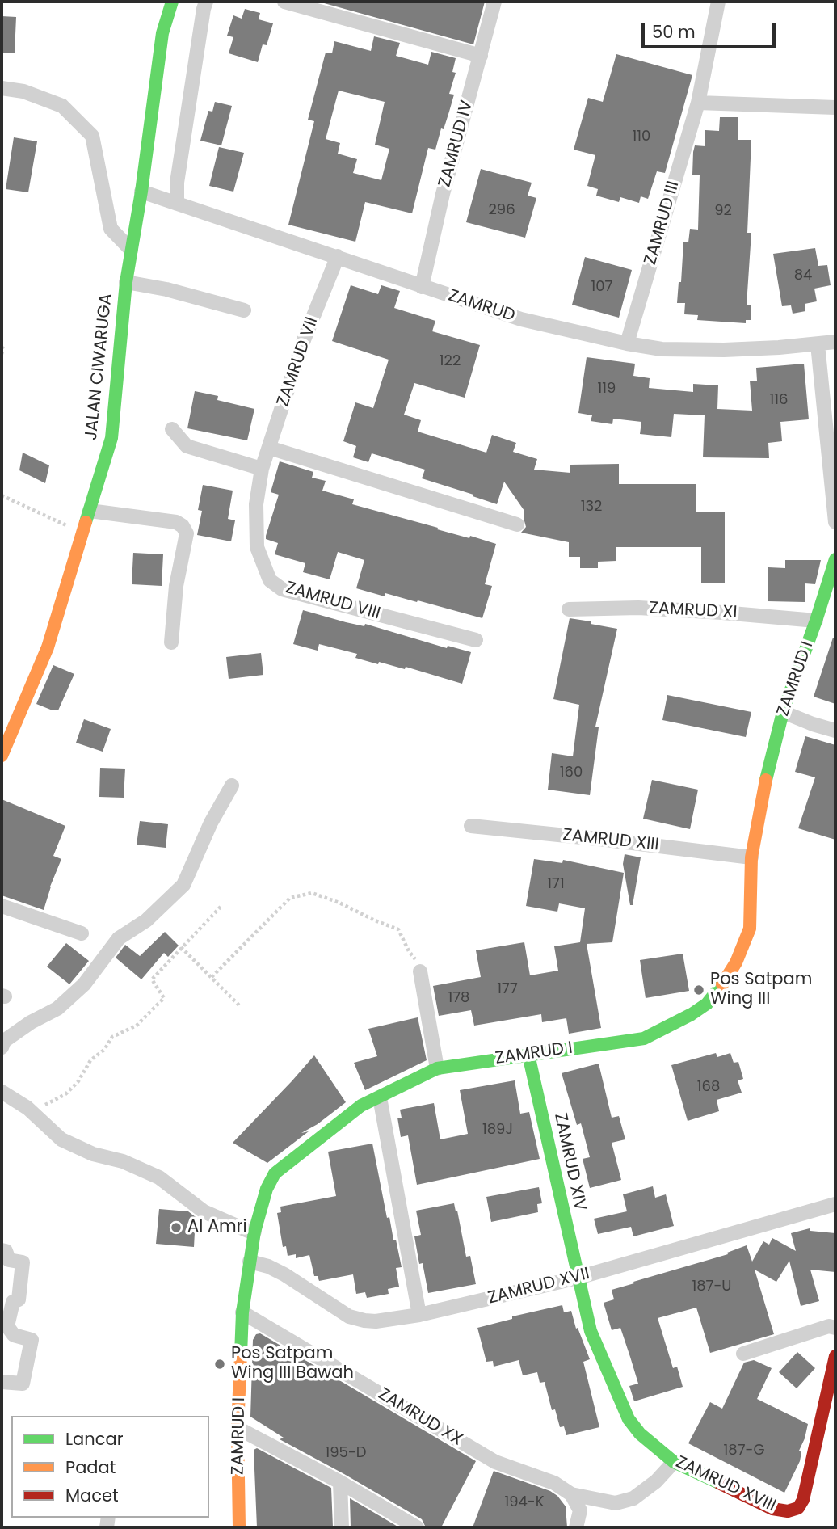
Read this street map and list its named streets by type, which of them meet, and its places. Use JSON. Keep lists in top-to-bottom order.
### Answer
{
  "streets": {
    "street": [
      "ZAMRUD IV",
      "ZAMRUD III",
      "ZAMRUD",
      "ZAMRUD VII",
      "JALAN CIWARUGA",
      "ZAMRUD VIII",
      "ZAMRUD XI",
      "ZAMRUD I",
      "ZAMRUD XIII",
      "ZAMRUD XIV",
      "ZAMRUD XVII",
      "ZAMRUD XX",
      "ZAMRUD XVIII"
    ]
  },
  "crossings": [
    ["ZAMRUD IV", "ZAMRUD"],
    ["ZAMRUD III", "ZAMRUD"],
    ["ZAMRUD", "ZAMRUD VII"],
    ["ZAMRUD", "JALAN CIWARUGA"],
    ["ZAMRUD VII", "ZAMRUD VIII"],
    ["ZAMRUD XI", "ZAMRUD I"],
    ["ZAMRUD I", "ZAMRUD XIII"],
    ["ZAMRUD I", "ZAMRUD XIV"],
    ["ZAMRUD I", "ZAMRUD XVII"],
    ["ZAMRUD I", "ZAMRUD XX"],
    ["ZAMRUD XIV", "ZAMRUD XVII"],
    ["ZAMRUD XIV", "ZAMRUD XVIII"],
    ["ZAMRUD XVII", "ZAMRUD XVIII"],
    ["ZAMRUD XX", "ZAMRUD XVIII"]
  ],
  "places": ["Pos Satpam Wing III", "Al Amri", "Pos Satpam Wing III Bawah"],
  "house_numbers": [
    "110",
    "296",
    "92",
    "84",
    "107",
    "122",
    "119",
    "116",
    "132",
    "160",
    "171",
    "177",
    "178",
    "168",
    "189J",
    "187-U",
    "187-G",
    "195-D",
    "194-K"
  ],
  "legend": ["Lancar", "Padat", "Macet"],
  "scale_bar": "50 m"
}
